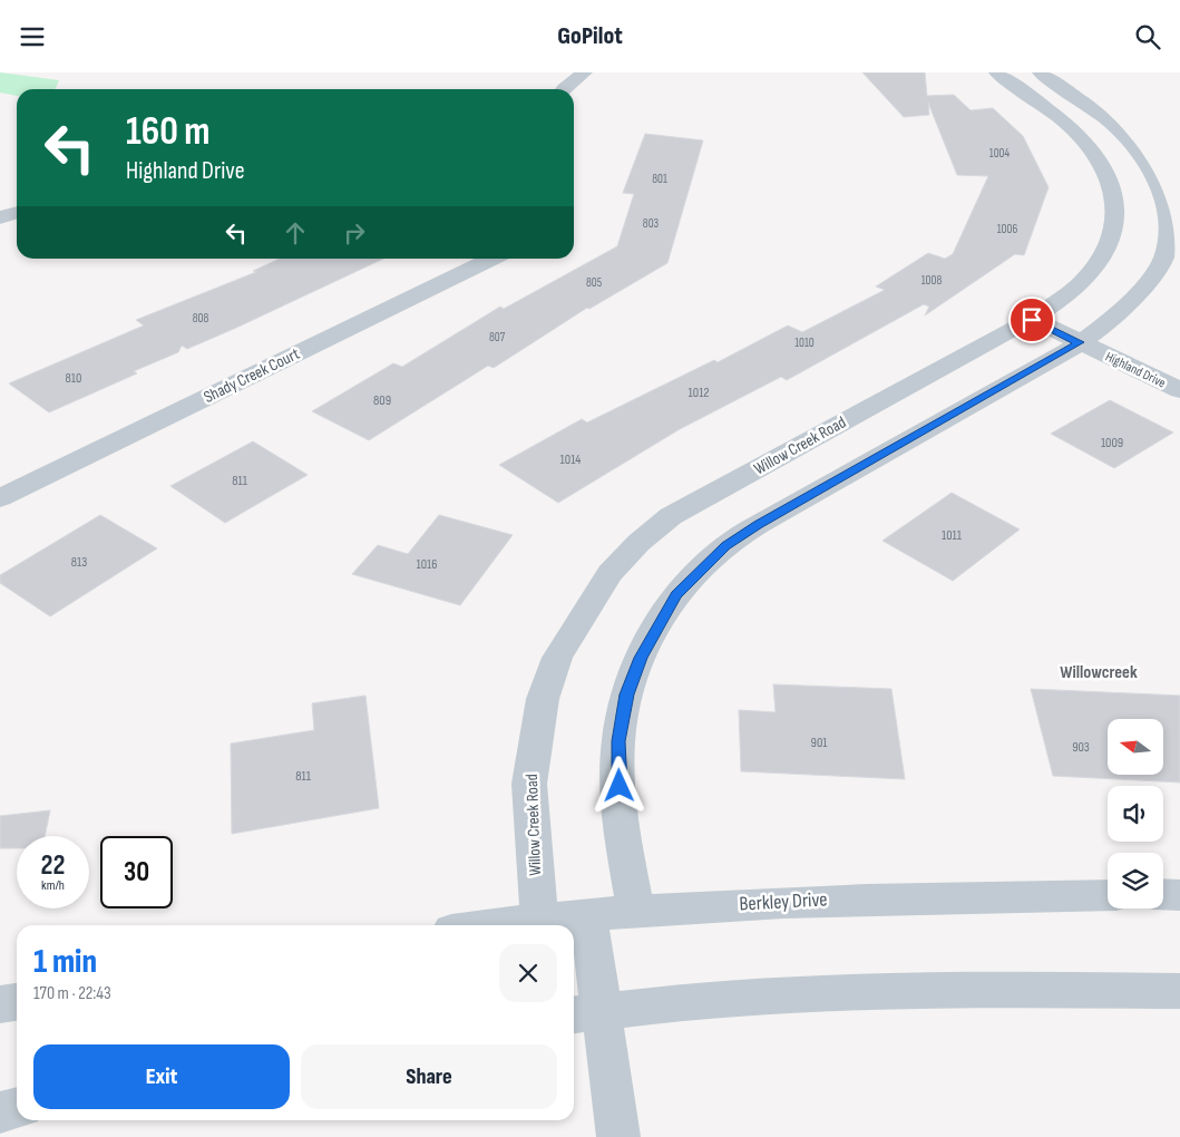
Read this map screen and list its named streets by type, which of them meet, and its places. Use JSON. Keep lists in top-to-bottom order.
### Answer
{
  "streets": {
    "street": [
      "Highland Drive",
      "Shady Creek Court",
      "Willow Creek Road",
      "Berkley Drive"
    ]
  },
  "crossings": [
    ["Highland Drive", "Willow Creek Road"],
    ["Willow Creek Road", "Berkley Drive"]
  ],
  "districts": ["Willowcreek"],
  "house_numbers": [
    "1004",
    "801",
    "803",
    "1006",
    "1008",
    "805",
    "808",
    "807",
    "1010",
    "810",
    "1012",
    "809",
    "1009",
    "1014",
    "811",
    "1011",
    "813",
    "1016",
    "901",
    "903",
    "811"
  ],
  "north": "left",
  "page": {
    "header": "GoPilot",
    "turn": ["160 m", "Highland Drive"],
    "speed": "22 km/h",
    "limit": "30",
    "heading": ["1 min", "170 m · 22:43"],
    "buttons": ["Exit", "Share"]
  }
}
